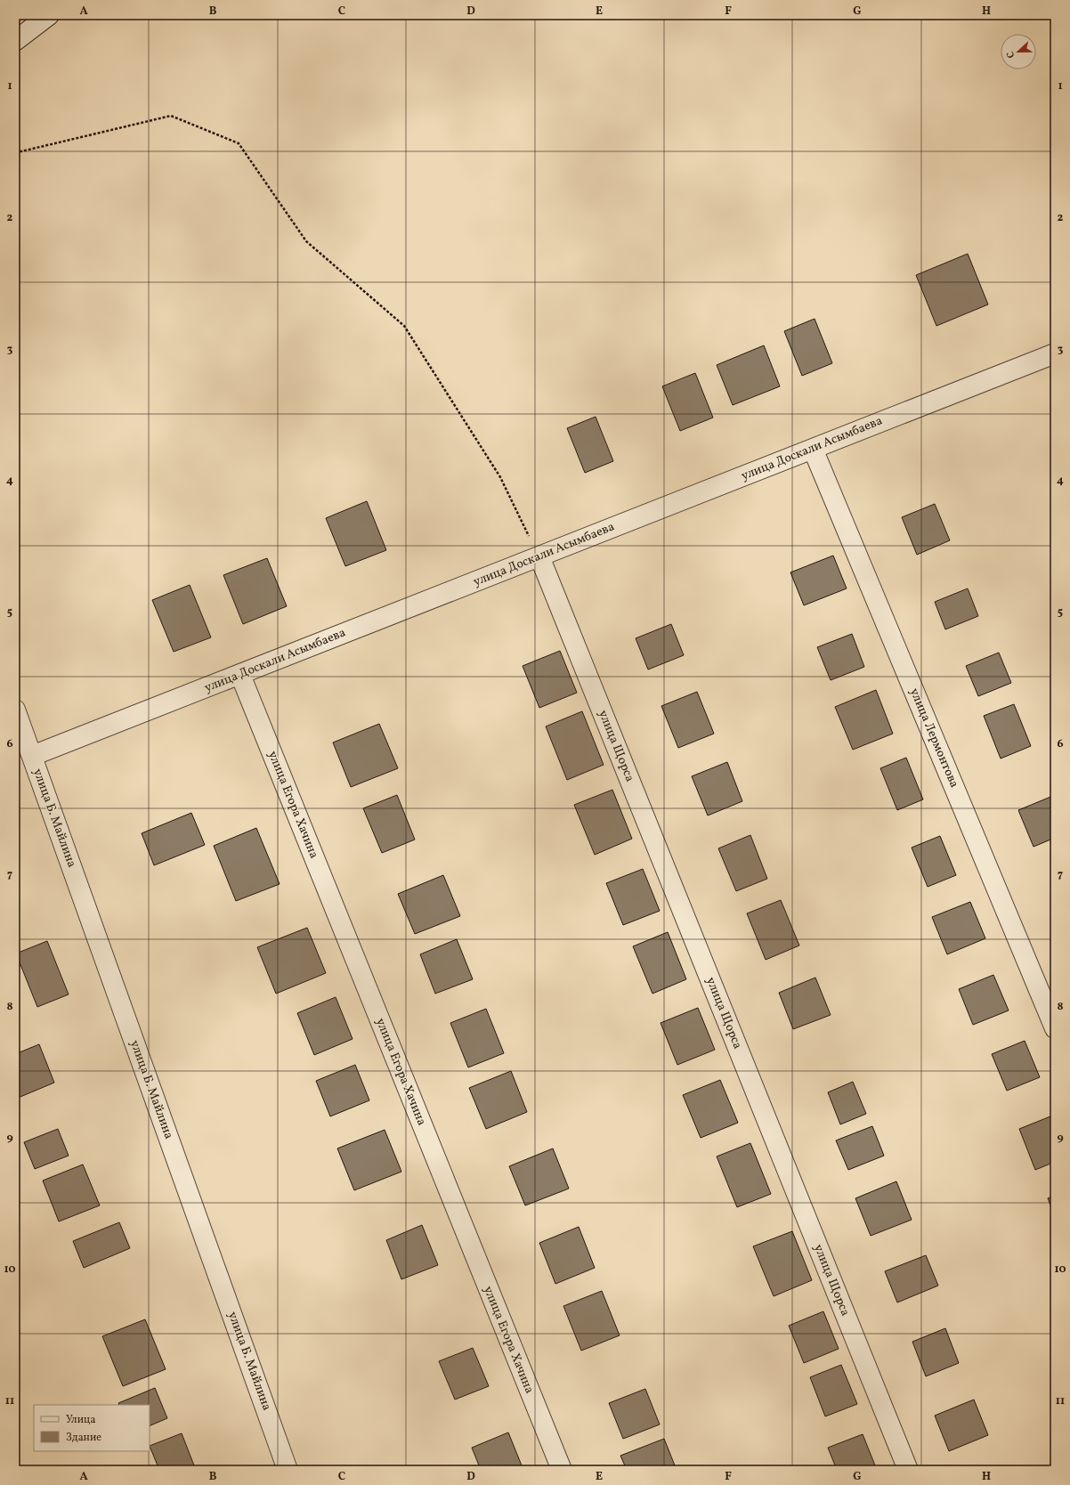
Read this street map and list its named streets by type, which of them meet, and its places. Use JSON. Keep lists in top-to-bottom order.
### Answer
{
  "streets": {
    "street": [
      "улица Доскали Асымбаева",
      "улица Лермонтова",
      "улица Щорса",
      "улица Егора Хачина",
      "улица Б. Майлина"
    ]
  },
  "crossings": [
    ["улица Доскали Асымбаева", "улица Лермонтова"],
    ["улица Доскали Асымбаева", "улица Щорса"],
    ["улица Доскали Асымбаева", "улица Егора Хачина"],
    ["улица Доскали Асымбаева", "улица Б. Майлина"]
  ],
  "legend": ["Улица", "Здание"],
  "north": "left",
  "grid": {
    "columns": [
      "A",
      "B",
      "C",
      "D",
      "E",
      "F",
      "G",
      "H"
    ],
    "rows": [
      "1",
      "2",
      "3",
      "4",
      "5",
      "6",
      "7",
      "8",
      "9",
      "10",
      "11"
    ]
  }
}
